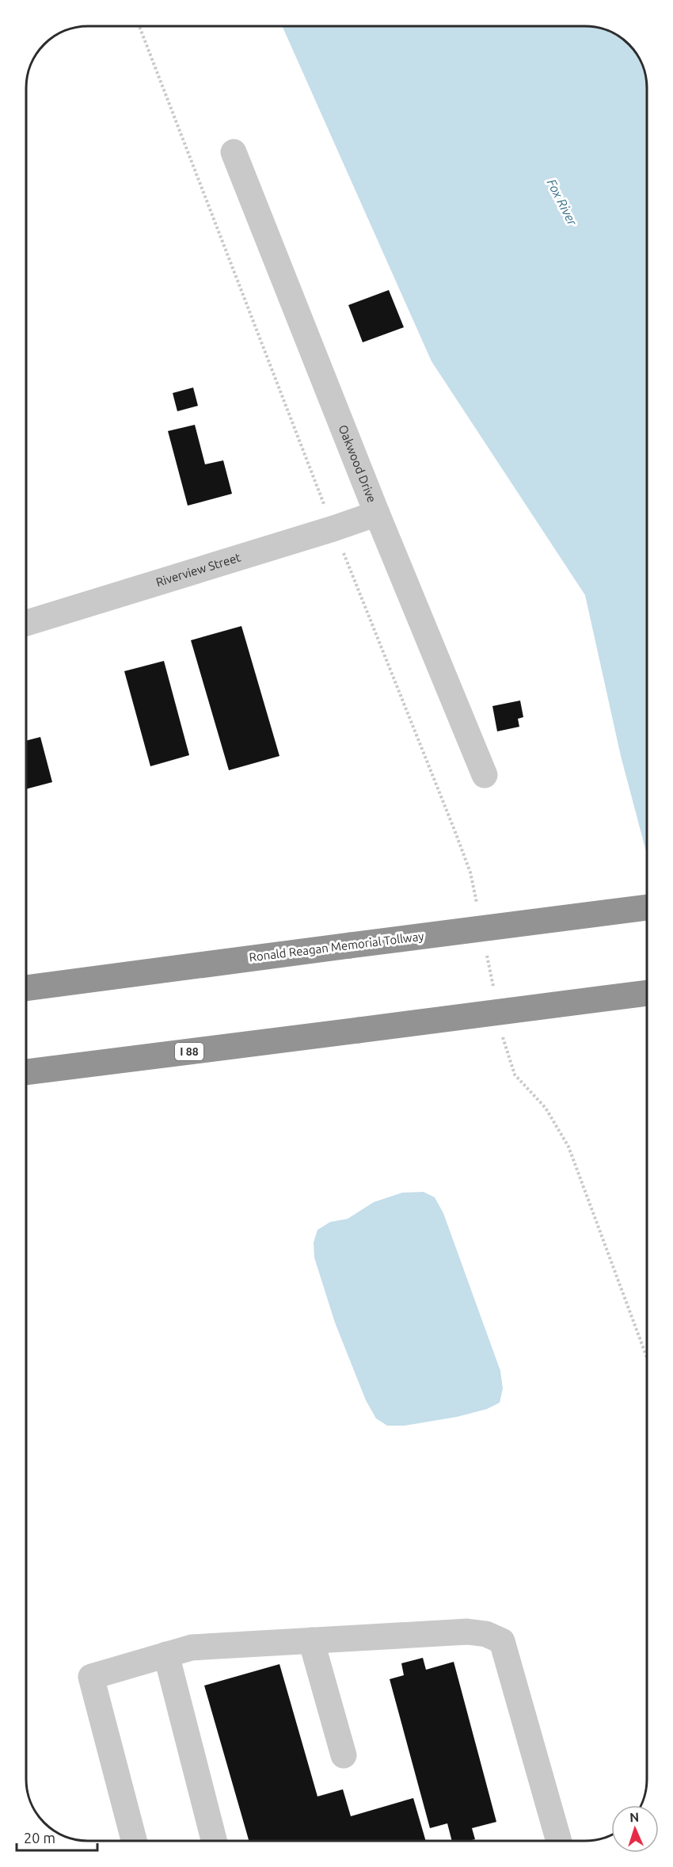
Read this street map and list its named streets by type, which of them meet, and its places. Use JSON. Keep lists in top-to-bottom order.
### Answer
{
  "streets": {
    "highway": ["Ronald Reagan Memorial Tollway", "I 88"],
    "street": ["Oakwood Drive", "Riverview Street"]
  },
  "crossings": [
    ["Oakwood Drive", "Riverview Street"]
  ],
  "water": ["Fox River"],
  "scale_bar": "20 m",
  "north": "top"
}
